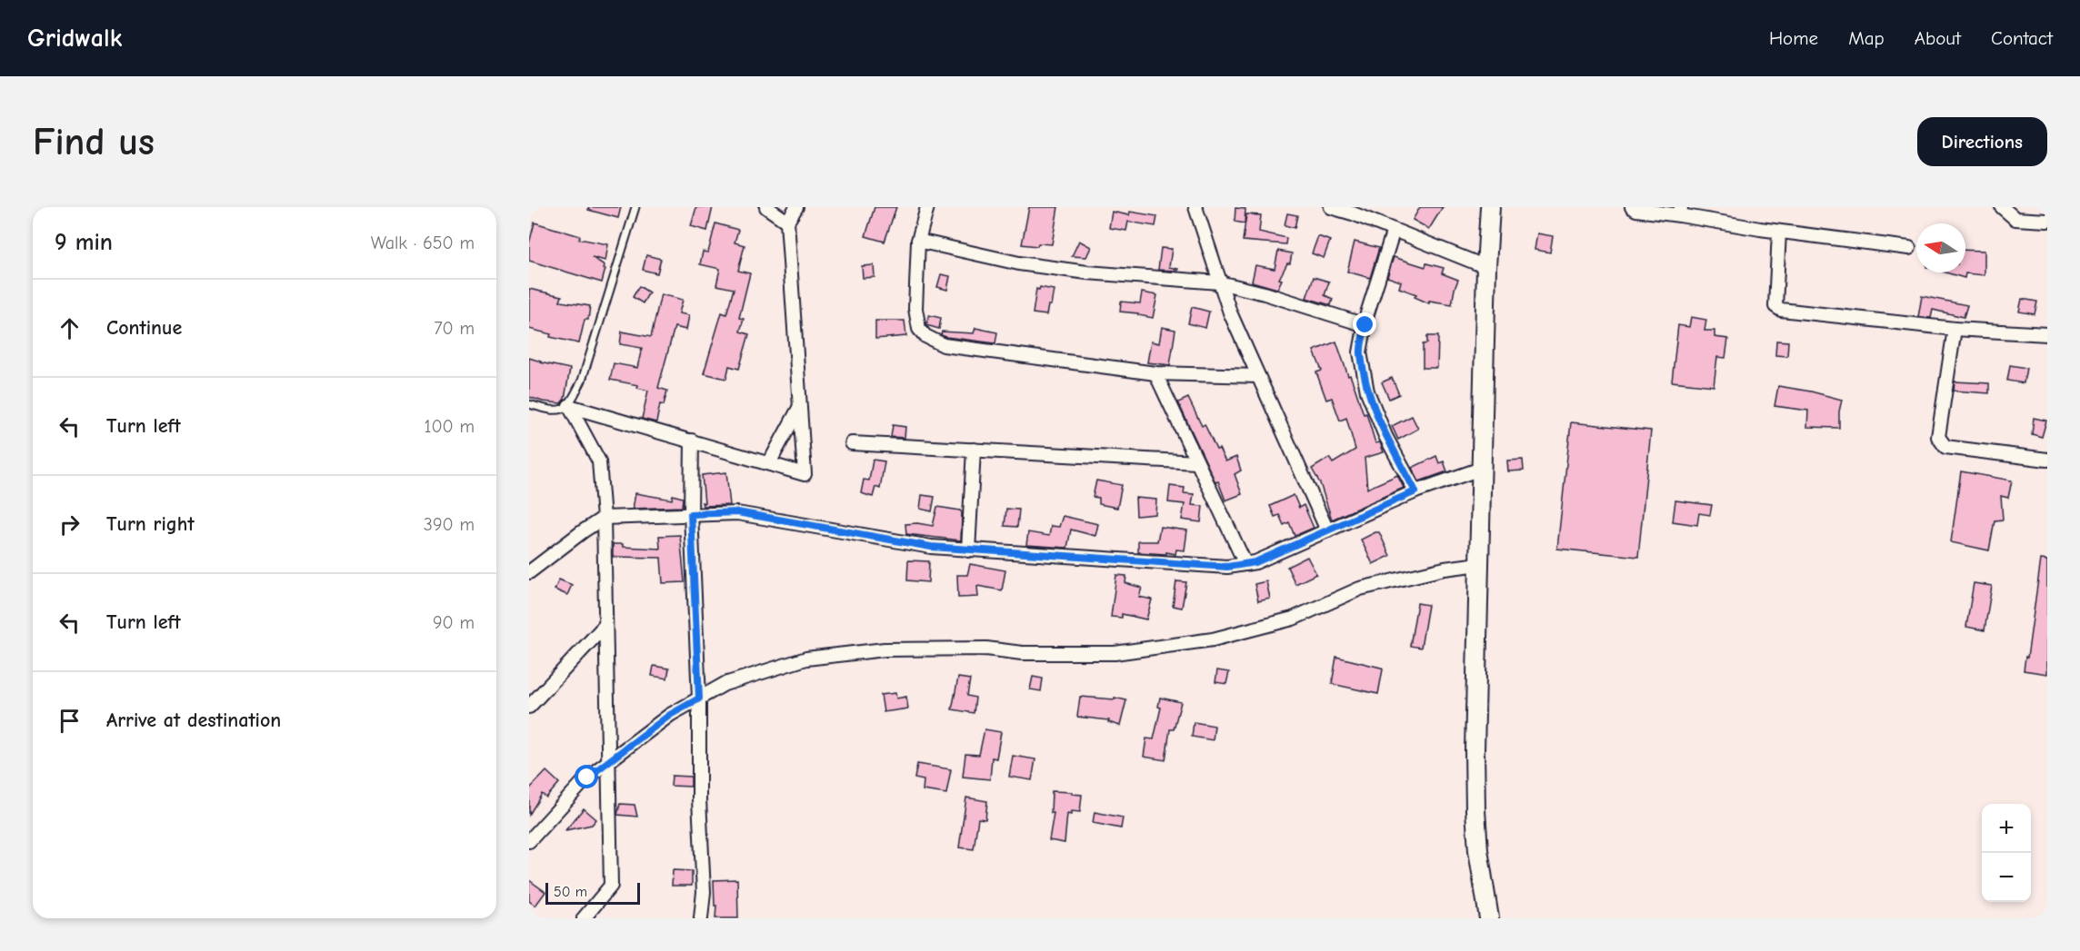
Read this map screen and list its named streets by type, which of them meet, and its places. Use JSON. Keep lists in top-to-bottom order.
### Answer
{
  "scale_bar": "50 m",
  "north": "left",
  "page": {
    "header": "Gridwalk",
    "nav": [
      "Home",
      "Map",
      "About",
      "Contact"
    ],
    "buttons": "Directions",
    "title": "Find us",
    "heading": ["9 min", "Walk · 650 m"],
    "list": [
      ["Continue", "70 m"],
      ["Turn left", "100 m"],
      ["Turn right", "390 m"],
      ["Turn left", "90 m"],
      "Arrive at destination"
    ],
    "map_buttons": ["+", "−"],
    "scale": "50 m"
  }
}
